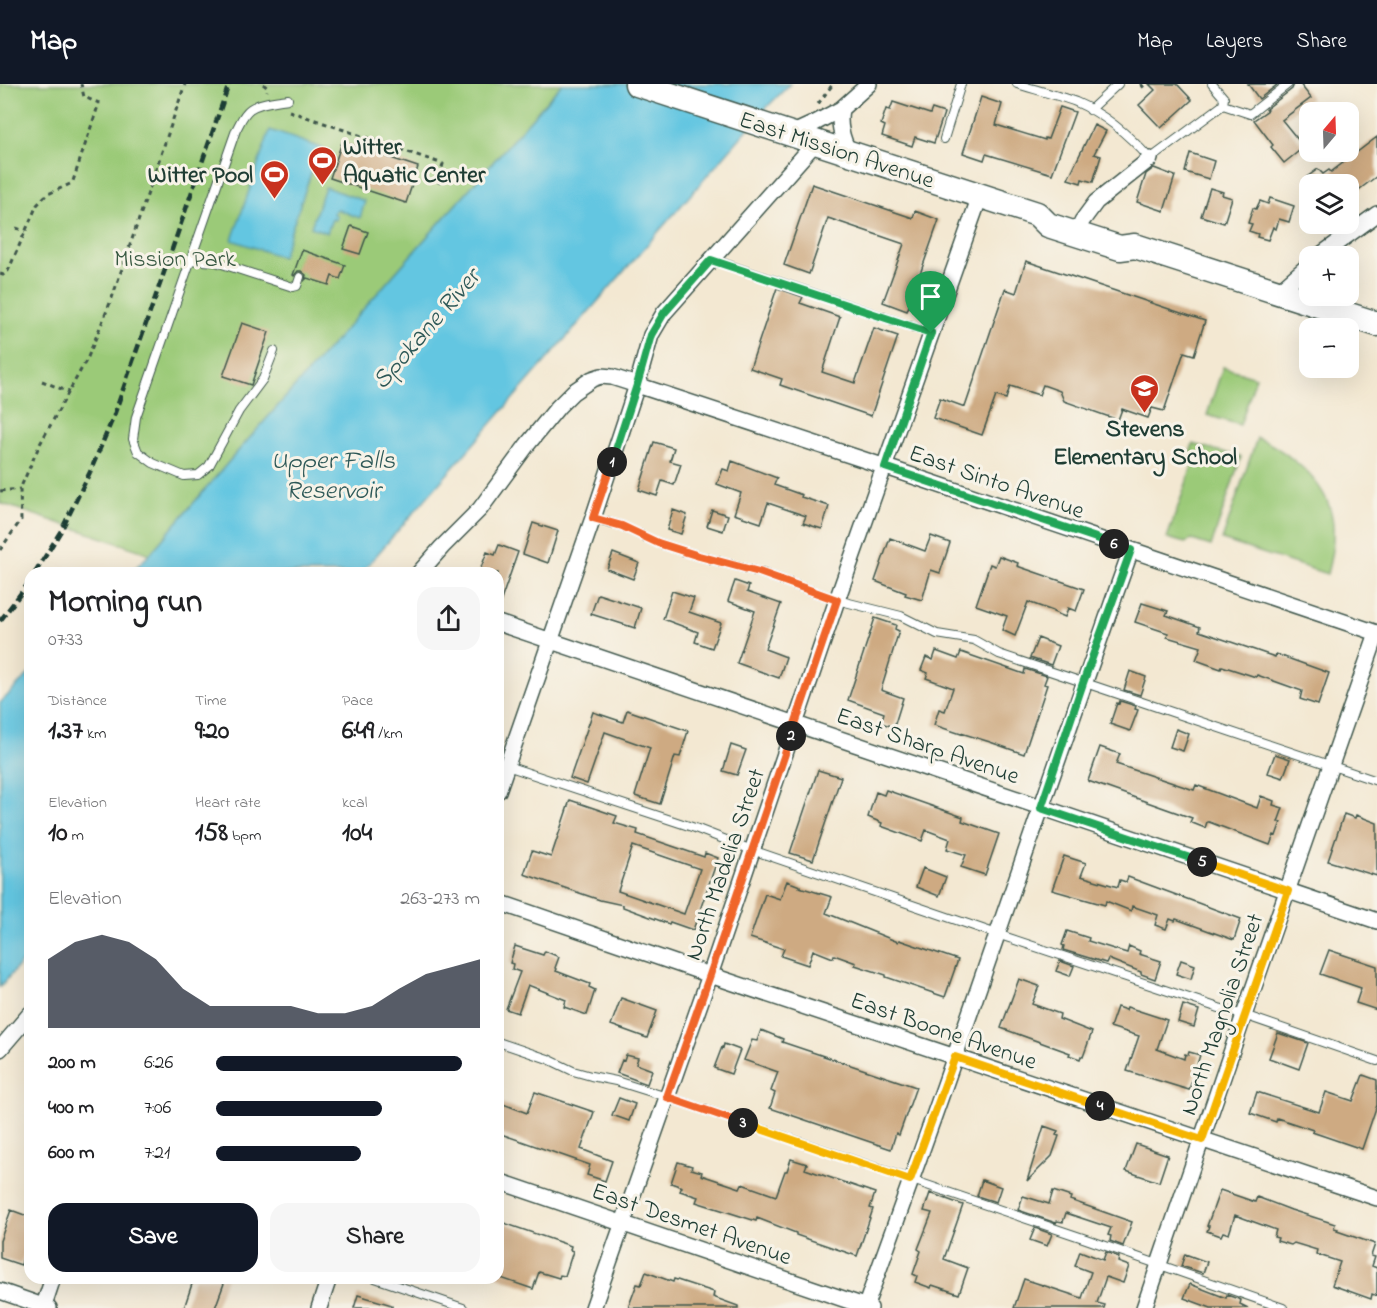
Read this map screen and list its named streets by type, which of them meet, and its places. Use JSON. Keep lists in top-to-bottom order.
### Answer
{
  "streets": {
    "main road": ["East Mission Avenue"],
    "street": [
      "East Sinto Avenue",
      "East Sharp Avenue",
      "North Madelia Street",
      "North Magnolia Street",
      "East Boone Avenue",
      "East Desmet Avenue"
    ]
  },
  "crossings": [
    ["East Mission Avenue", "North Madelia Street"],
    ["East Sinto Avenue", "North Madelia Street"],
    ["East Sinto Avenue", "North Magnolia Street"],
    ["East Sharp Avenue", "North Madelia Street"],
    ["East Sharp Avenue", "North Magnolia Street"],
    ["North Madelia Street", "East Boone Avenue"],
    ["North Madelia Street", "East Desmet Avenue"],
    ["North Magnolia Street", "East Boone Avenue"]
  ],
  "water": ["Spokane River", "Upper Falls Reservoir"],
  "parks": ["Mission Park"],
  "places": {
    "sports": ["Witter Aquatic Center", "Witter Pool"],
    "school or university": ["Stevens Elementary School"]
  },
  "north": "top",
  "page": {
    "header": "Map",
    "nav": ["Map", "Layers", "Share"],
    "map_buttons": ["+", "−"],
    "pins": [
      "1",
      "6",
      "2",
      "5",
      "4",
      "3"
    ],
    "heading": ["Morning run", "07:33"],
    "stats": [
      ["Distance", "1.37 km"],
      ["Time", "9:20"],
      ["Pace", "6:49 /km"],
      ["Elevation", "10 m"],
      ["Heart rate", "158 bpm"],
      ["kcal", "104"]
    ],
    "chart": ["Elevation", "263–273 m"],
    "list": [
      {
        "name": "200 m",
        "note": "6:26"
      },
      {
        "name": "400 m",
        "note": "7:06"
      },
      {
        "name": "600 m",
        "note": "7:21"
      }
    ],
    "buttons": ["Save", "Share"]
  }
}
